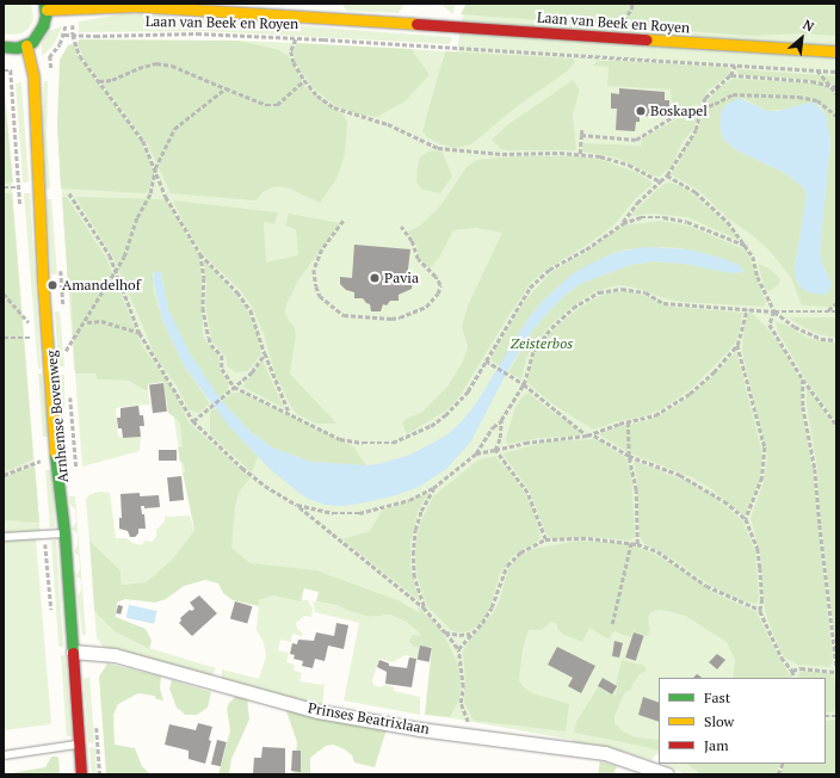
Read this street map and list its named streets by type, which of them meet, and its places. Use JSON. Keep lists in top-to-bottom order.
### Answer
{
  "streets": {
    "main road": ["Laan van Beek en Royen", "Arnhemse Bovenweg"],
    "street": ["Prinses Beatrixlaan"]
  },
  "crossings": [
    ["Arnhemse Bovenweg", "Prinses Beatrixlaan"]
  ],
  "parks": ["Zeisterbos"],
  "places": ["Boskapel", "Pavia", "Amandelhof"],
  "legend": ["Fast", "Slow", "Jam"],
  "north": "top right"
}
